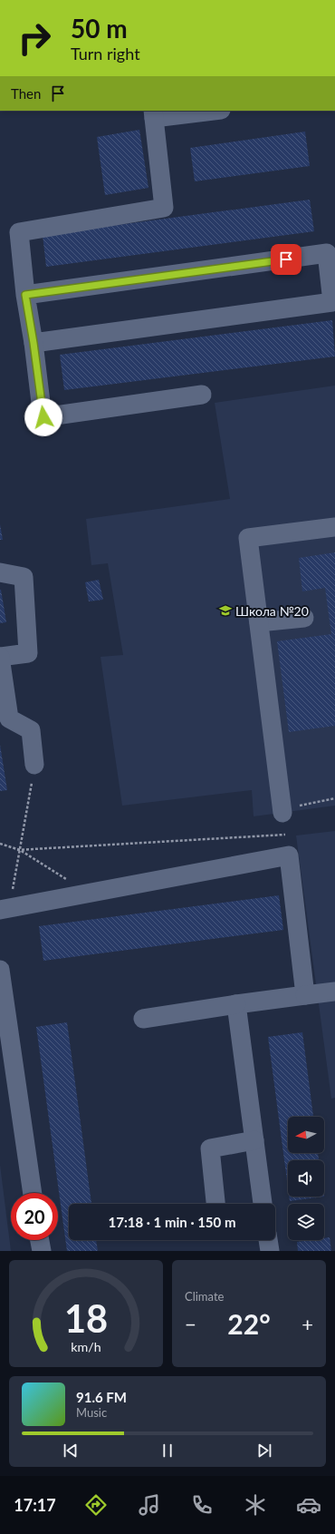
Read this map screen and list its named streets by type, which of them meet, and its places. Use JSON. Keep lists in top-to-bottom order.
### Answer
{
  "places": {
    "school or university": ["Школа №20"]
  },
  "north": "left",
  "page": {
    "turn": ["50 m", "Turn right"],
    "then": "Then",
    "limit": "20",
    "trip": "17:18 · 1 min · 150 m",
    "tile": "Climate",
    "heat": ["−", "22°", "+"],
    "song": ["91.6 FM", "Music"],
    "tabs": "17:17",
    "gauge": ["18", "km/h"]
  }
}
